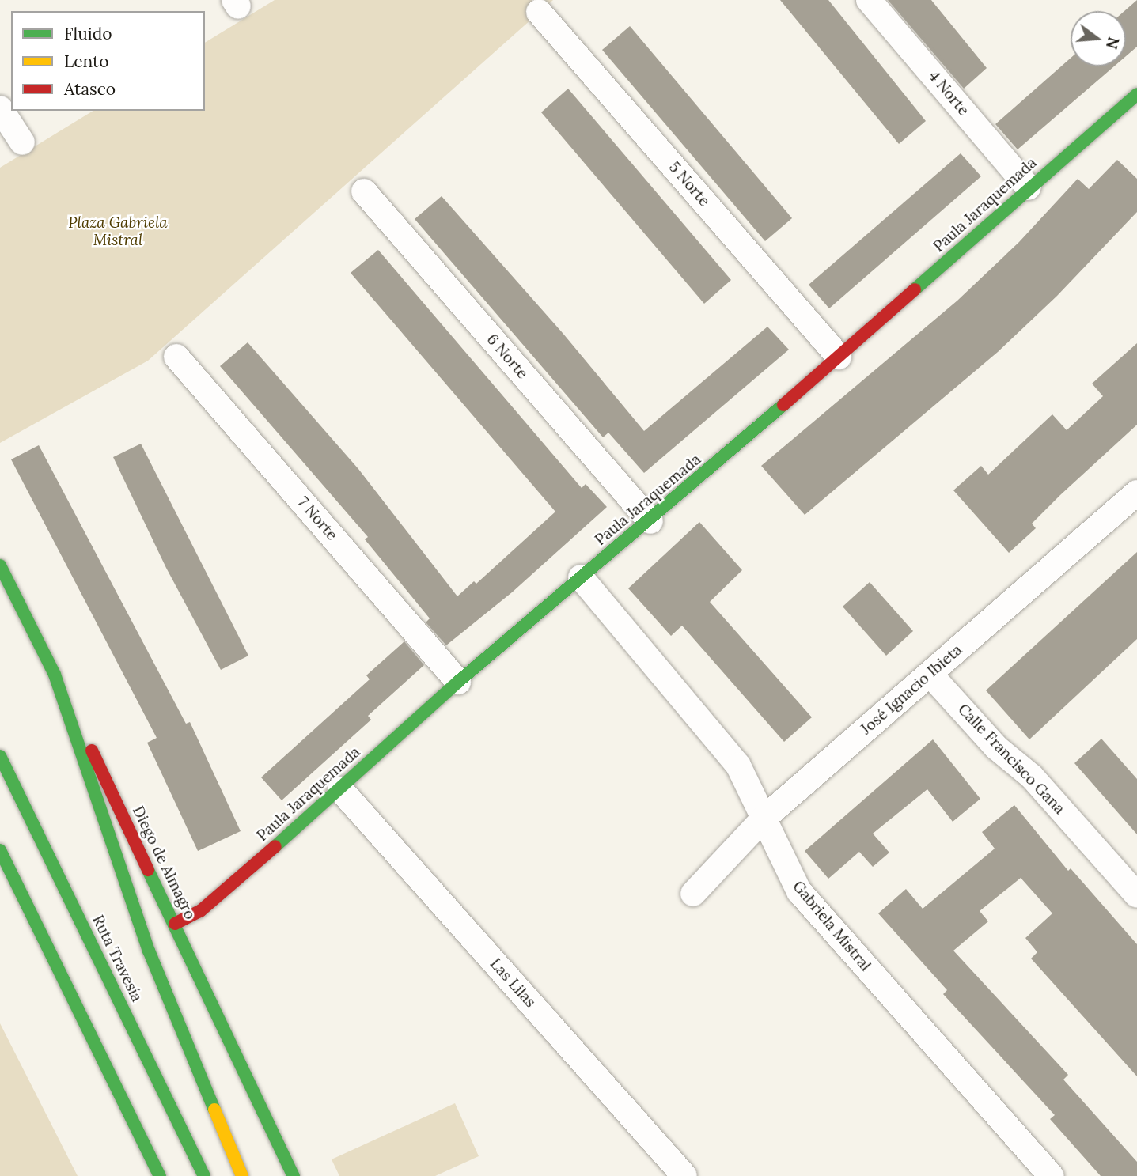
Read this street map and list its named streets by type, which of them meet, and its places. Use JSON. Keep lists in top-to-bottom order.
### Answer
{
  "streets": {
    "main road": ["Paula Jaraquemada", "Diego de Almagro", "Ruta Travesía"],
    "street": [
      "4 Norte",
      "5 Norte",
      "6 Norte",
      "7 Norte",
      "José Ignacio Ibieta",
      "Calle Francisco Gana",
      "Gabriela Mistral",
      "Las Lilas"
    ]
  },
  "crossings": [
    ["4 Norte", "Paula Jaraquemada"],
    ["5 Norte", "Paula Jaraquemada"],
    ["Paula Jaraquemada", "6 Norte"],
    ["Paula Jaraquemada", "7 Norte"],
    ["Paula Jaraquemada", "Diego de Almagro"],
    ["Paula Jaraquemada", "Gabriela Mistral"],
    ["Paula Jaraquemada", "Las Lilas"],
    ["José Ignacio Ibieta", "Calle Francisco Gana"],
    ["José Ignacio Ibieta", "Gabriela Mistral"]
  ],
  "parks": ["Plaza Gabriela Mistral"],
  "legend": ["Fluido", "Lento", "Atasco"],
  "north": "right"
}
